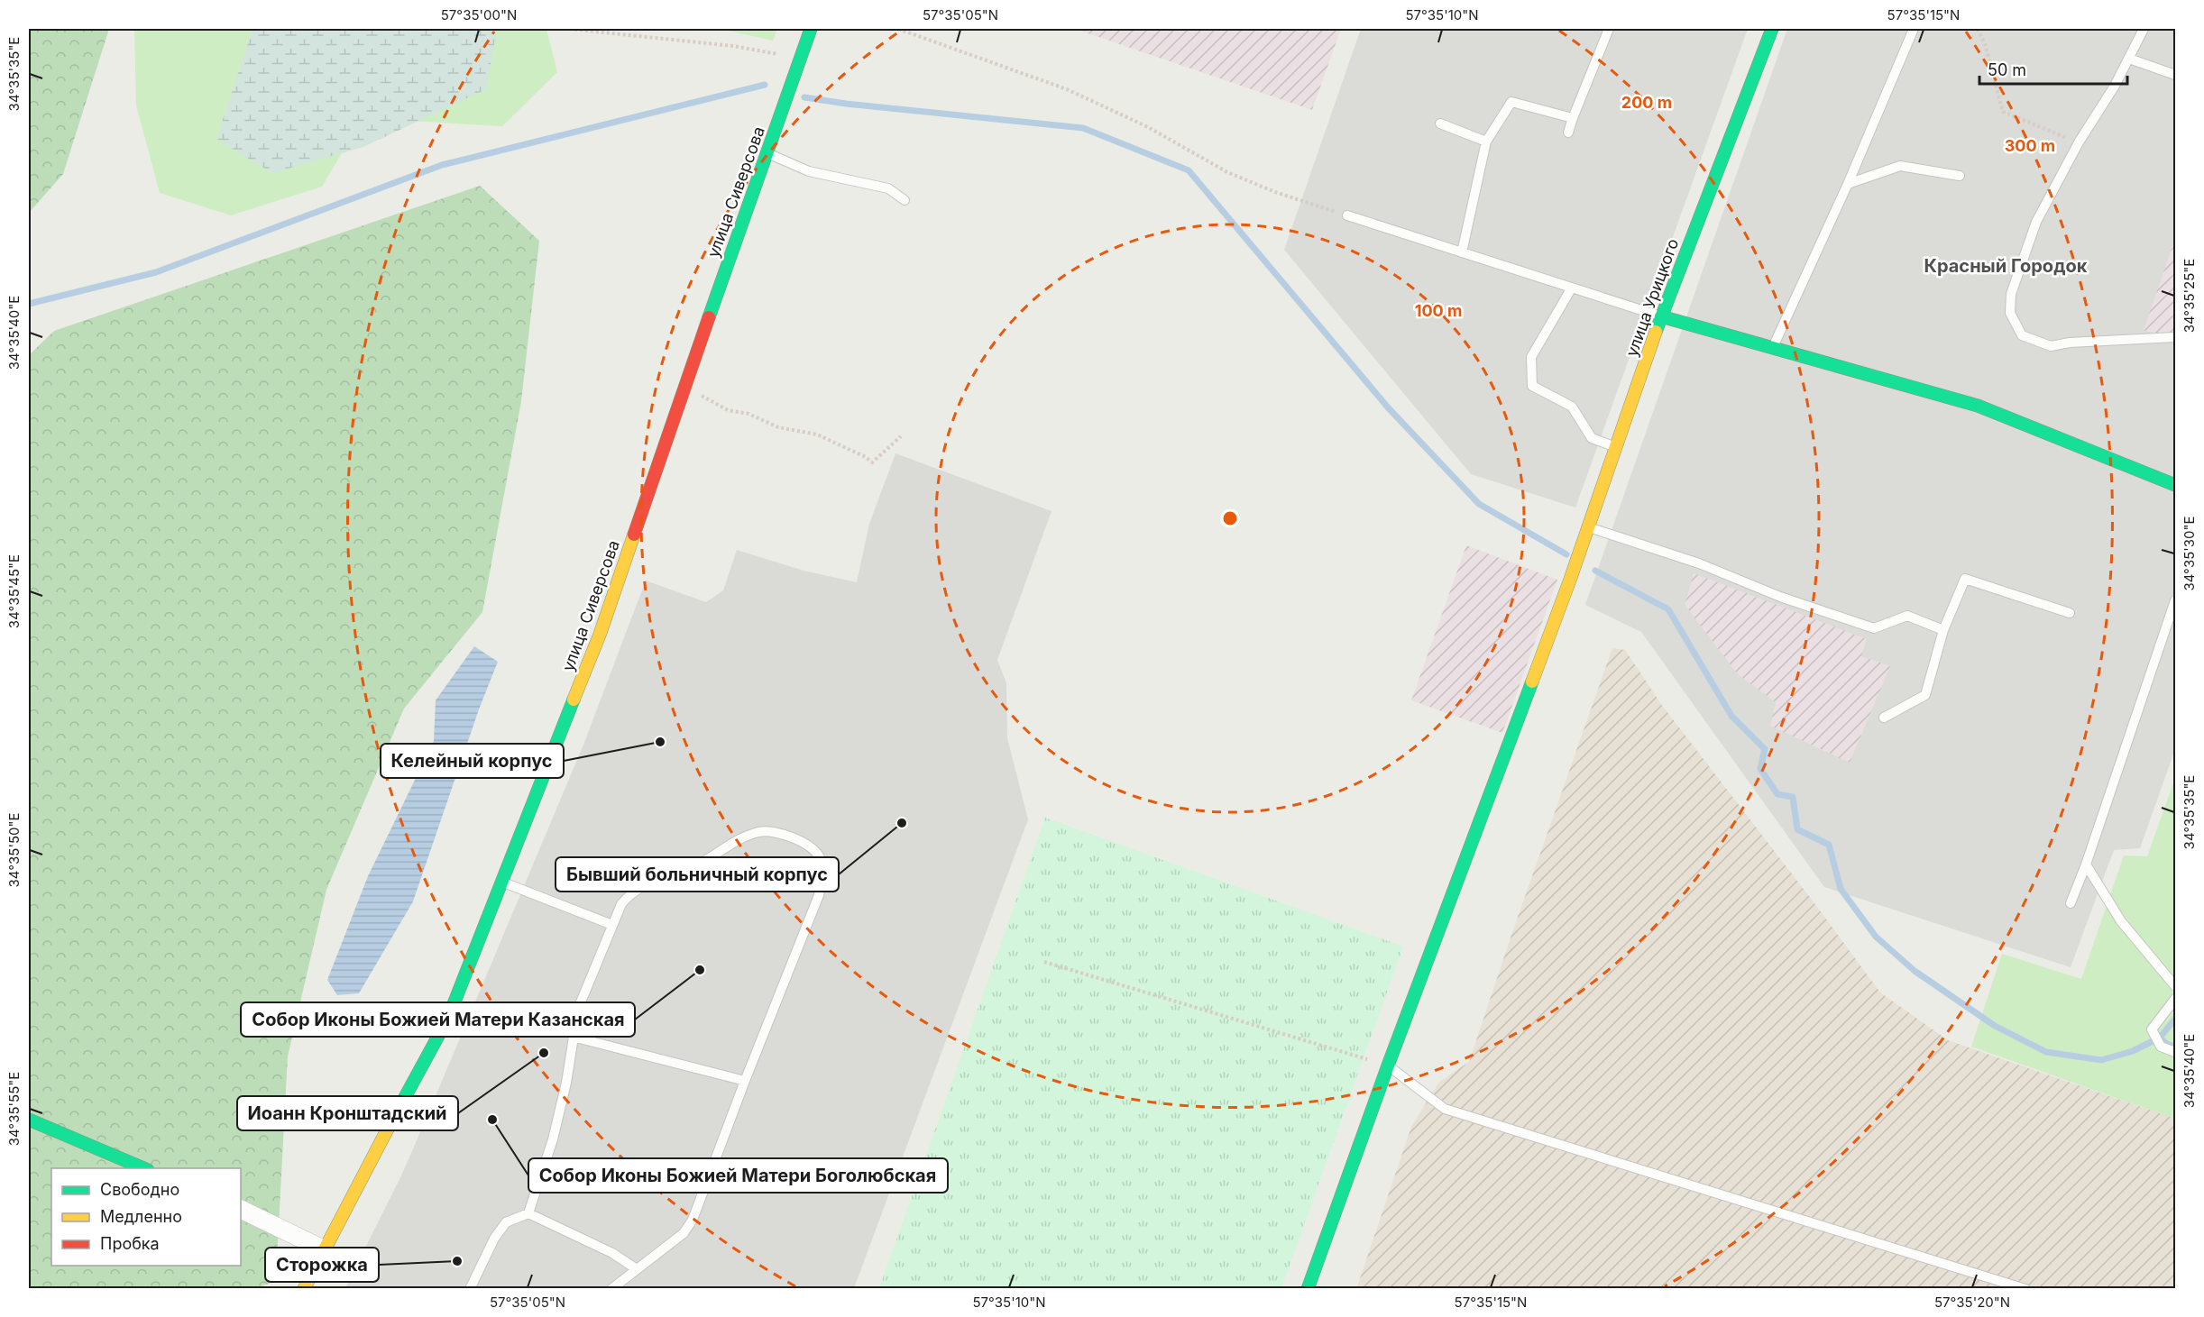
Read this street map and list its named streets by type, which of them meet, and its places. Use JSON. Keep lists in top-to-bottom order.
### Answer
{
  "streets": {
    "street": ["улица Сиверсова", "улица Урицкого"]
  },
  "districts": ["Красный Городок"],
  "places": [
    "Келейный корпус",
    "Бывший больничный корпус",
    "Собор Иконы Божией Матери Казанская",
    "Иоанн Кронштадский",
    "Собор Иконы Божией Матери Боголюбская",
    "Сторожка"
  ],
  "legend": ["Свободно", "Медленно", "Пробка"],
  "scale_bar": "50 m",
  "coordinates": [
    "57°35'00\"N",
    "57°35'05\"N",
    "57°35'10\"N",
    "57°35'15\"N",
    "34°35'35\"E",
    "34°35'25\"E",
    "34°35'40\"E",
    "34°35'30\"E",
    "34°35'45\"E",
    "34°35'50\"E",
    "34°35'55\"E",
    "57°35'20\"N"
  ],
  "rings": ["200 m", "300 m", "100 m"]
}
